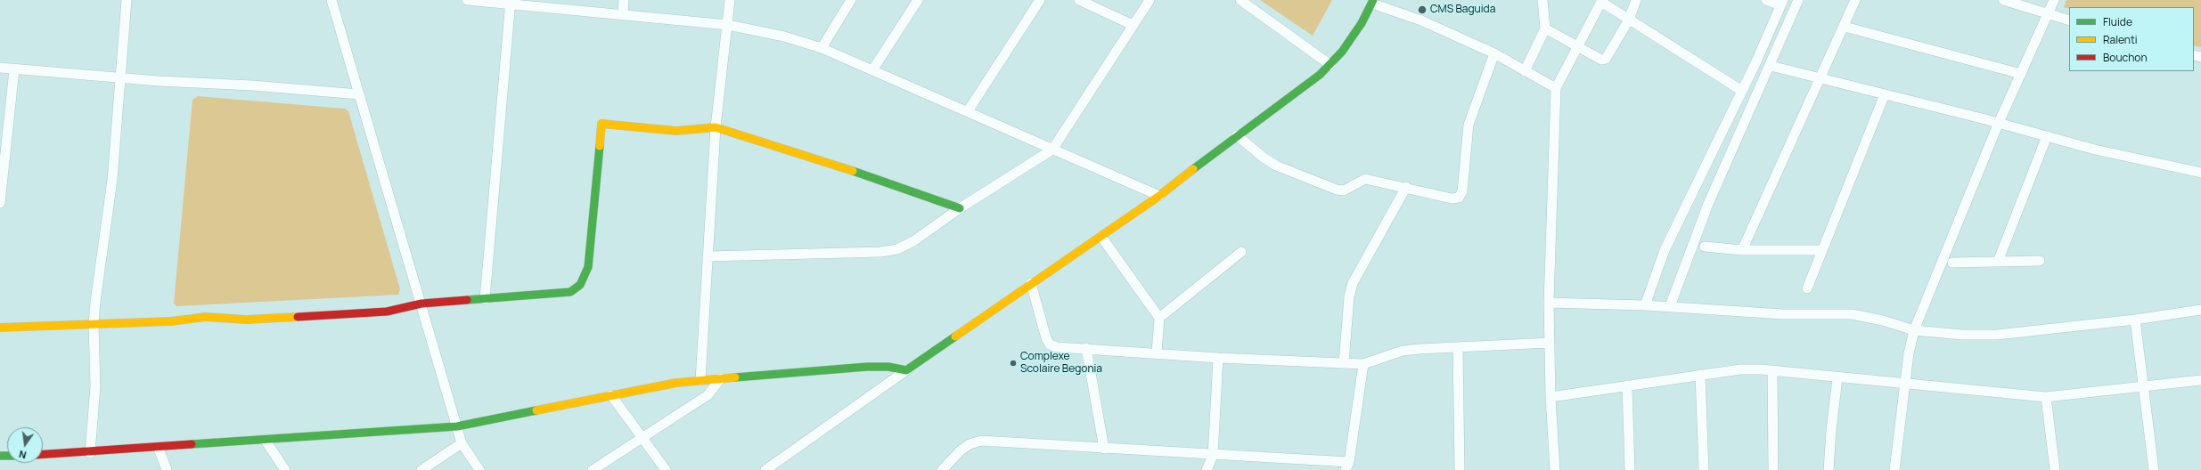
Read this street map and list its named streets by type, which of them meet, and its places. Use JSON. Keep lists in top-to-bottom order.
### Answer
{
  "places": ["CMS Baguida", "Complexe Scolaire Begonia"],
  "legend": ["Fluide", "Ralenti", "Bouchon"],
  "north": "bottom"
}
